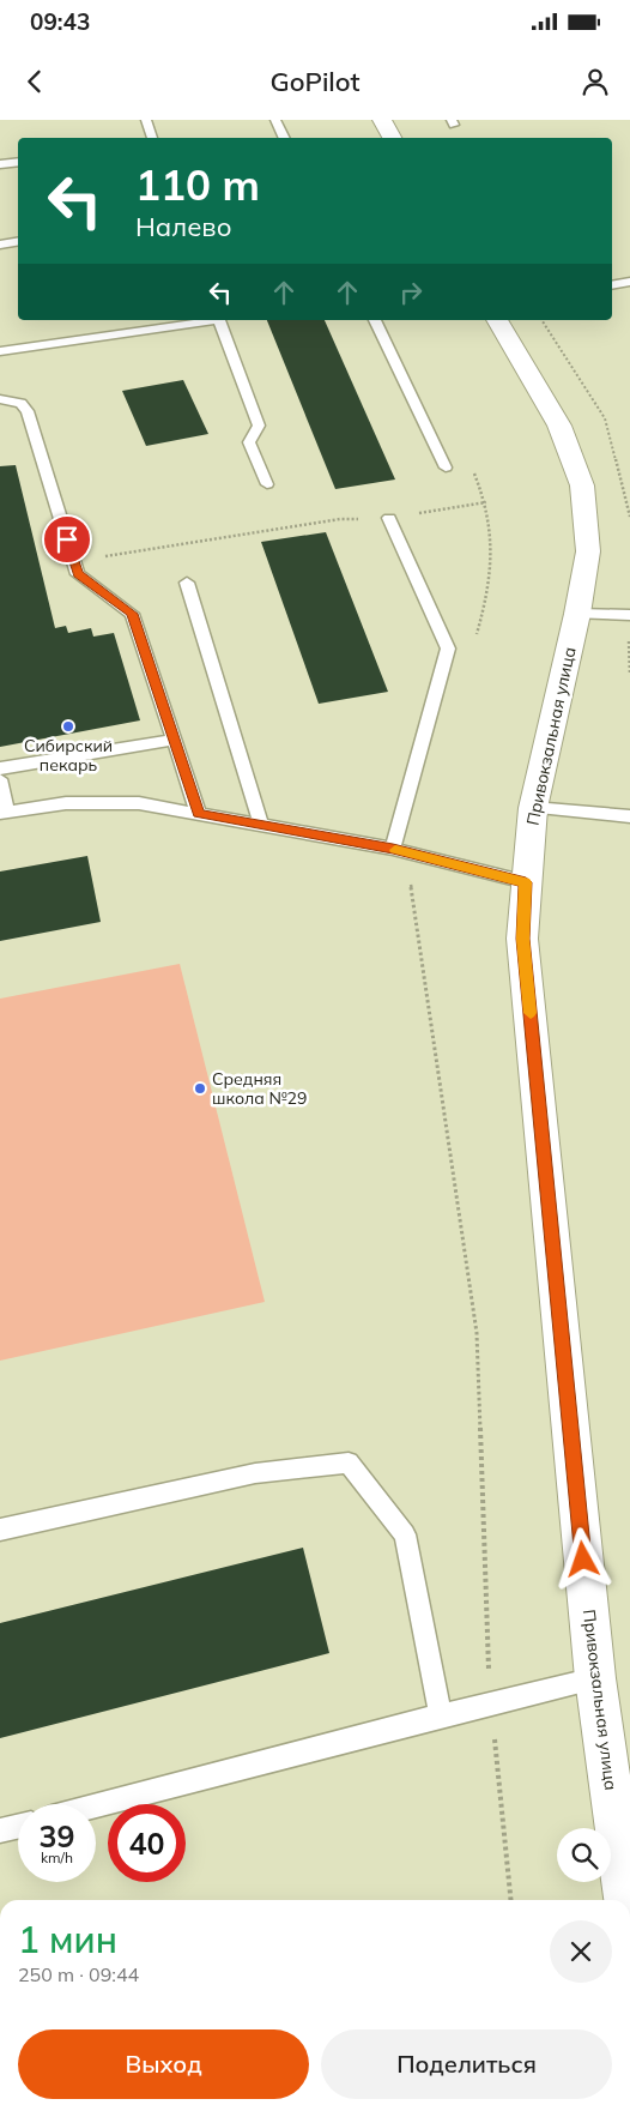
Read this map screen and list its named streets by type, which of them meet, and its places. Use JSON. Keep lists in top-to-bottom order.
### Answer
{
  "streets": {
    "street": ["Привокзальная улица"]
  },
  "places": ["Сибирский пекарь", "Средняя школа №29"],
  "page": {
    "status": "09:43",
    "header": "GoPilot",
    "turn": ["110 m", "Налево"],
    "speed": "39 km/h",
    "limit": "40",
    "heading": ["1 мин", "250 m · 09:44"],
    "buttons": ["Выход", "Поделиться"]
  }
}
